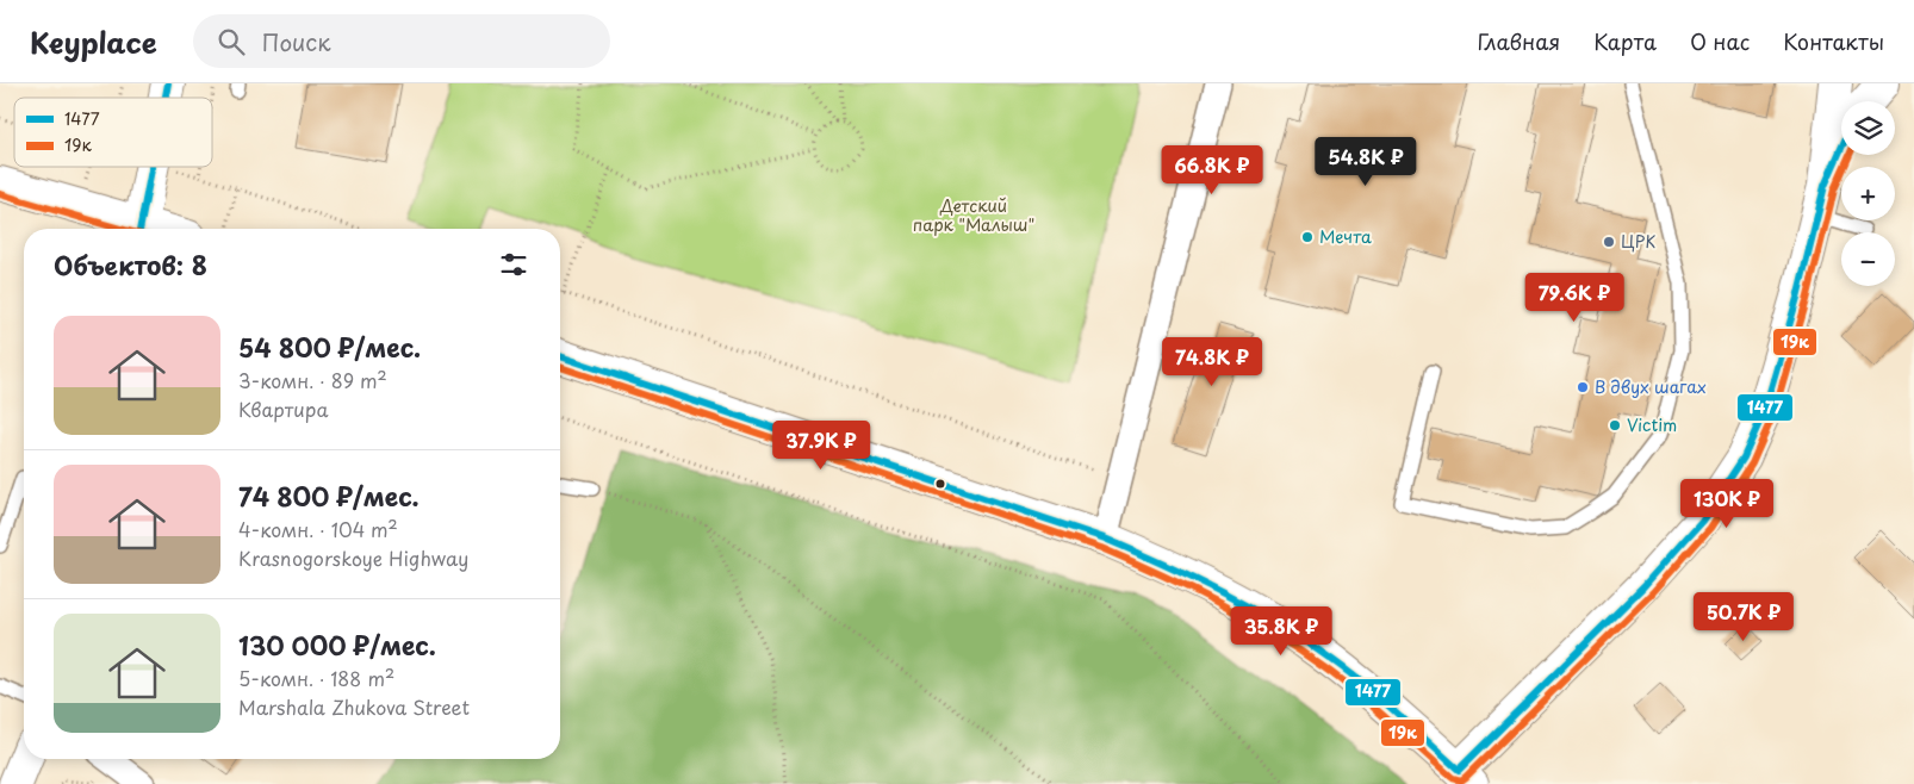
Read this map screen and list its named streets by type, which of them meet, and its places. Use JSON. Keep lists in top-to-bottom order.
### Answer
{
  "parks": ["Детский парк \"Малыш\""],
  "places": [
    "Мечта",
    "ЦРК",
    "В двух шагах",
    "Victim"
  ],
  "lines": ["transit line 1477", "transit line 19к"],
  "legend": ["1477", "19к"],
  "page": {
    "header": "Keyplace",
    "search": "Поиск",
    "nav": [
      "Главная",
      "Карта",
      "О нас",
      "Контакты"
    ],
    "map_buttons": ["+", "−"],
    "price": [
      "54.8K ₽",
      "66.8K ₽",
      "79.6K ₽",
      "74.8K ₽",
      "37.9K ₽",
      "130K ₽",
      "50.7K ₽",
      "35.8K ₽"
    ],
    "heading": "Объектов: 8",
    "list": [
      {
        "name": "54 800 ₽/мес.",
        "note": "3-комн. · 89 m² · Квартира"
      },
      {
        "name": "74 800 ₽/мес.",
        "note": "4-комн. · 104 m² · Krasnogorskoye Highway"
      },
      {
        "name": "130 000 ₽/мес.",
        "note": "5-комн. · 188 m² · Marshala Zhukova Street"
      }
    ]
  }
}
